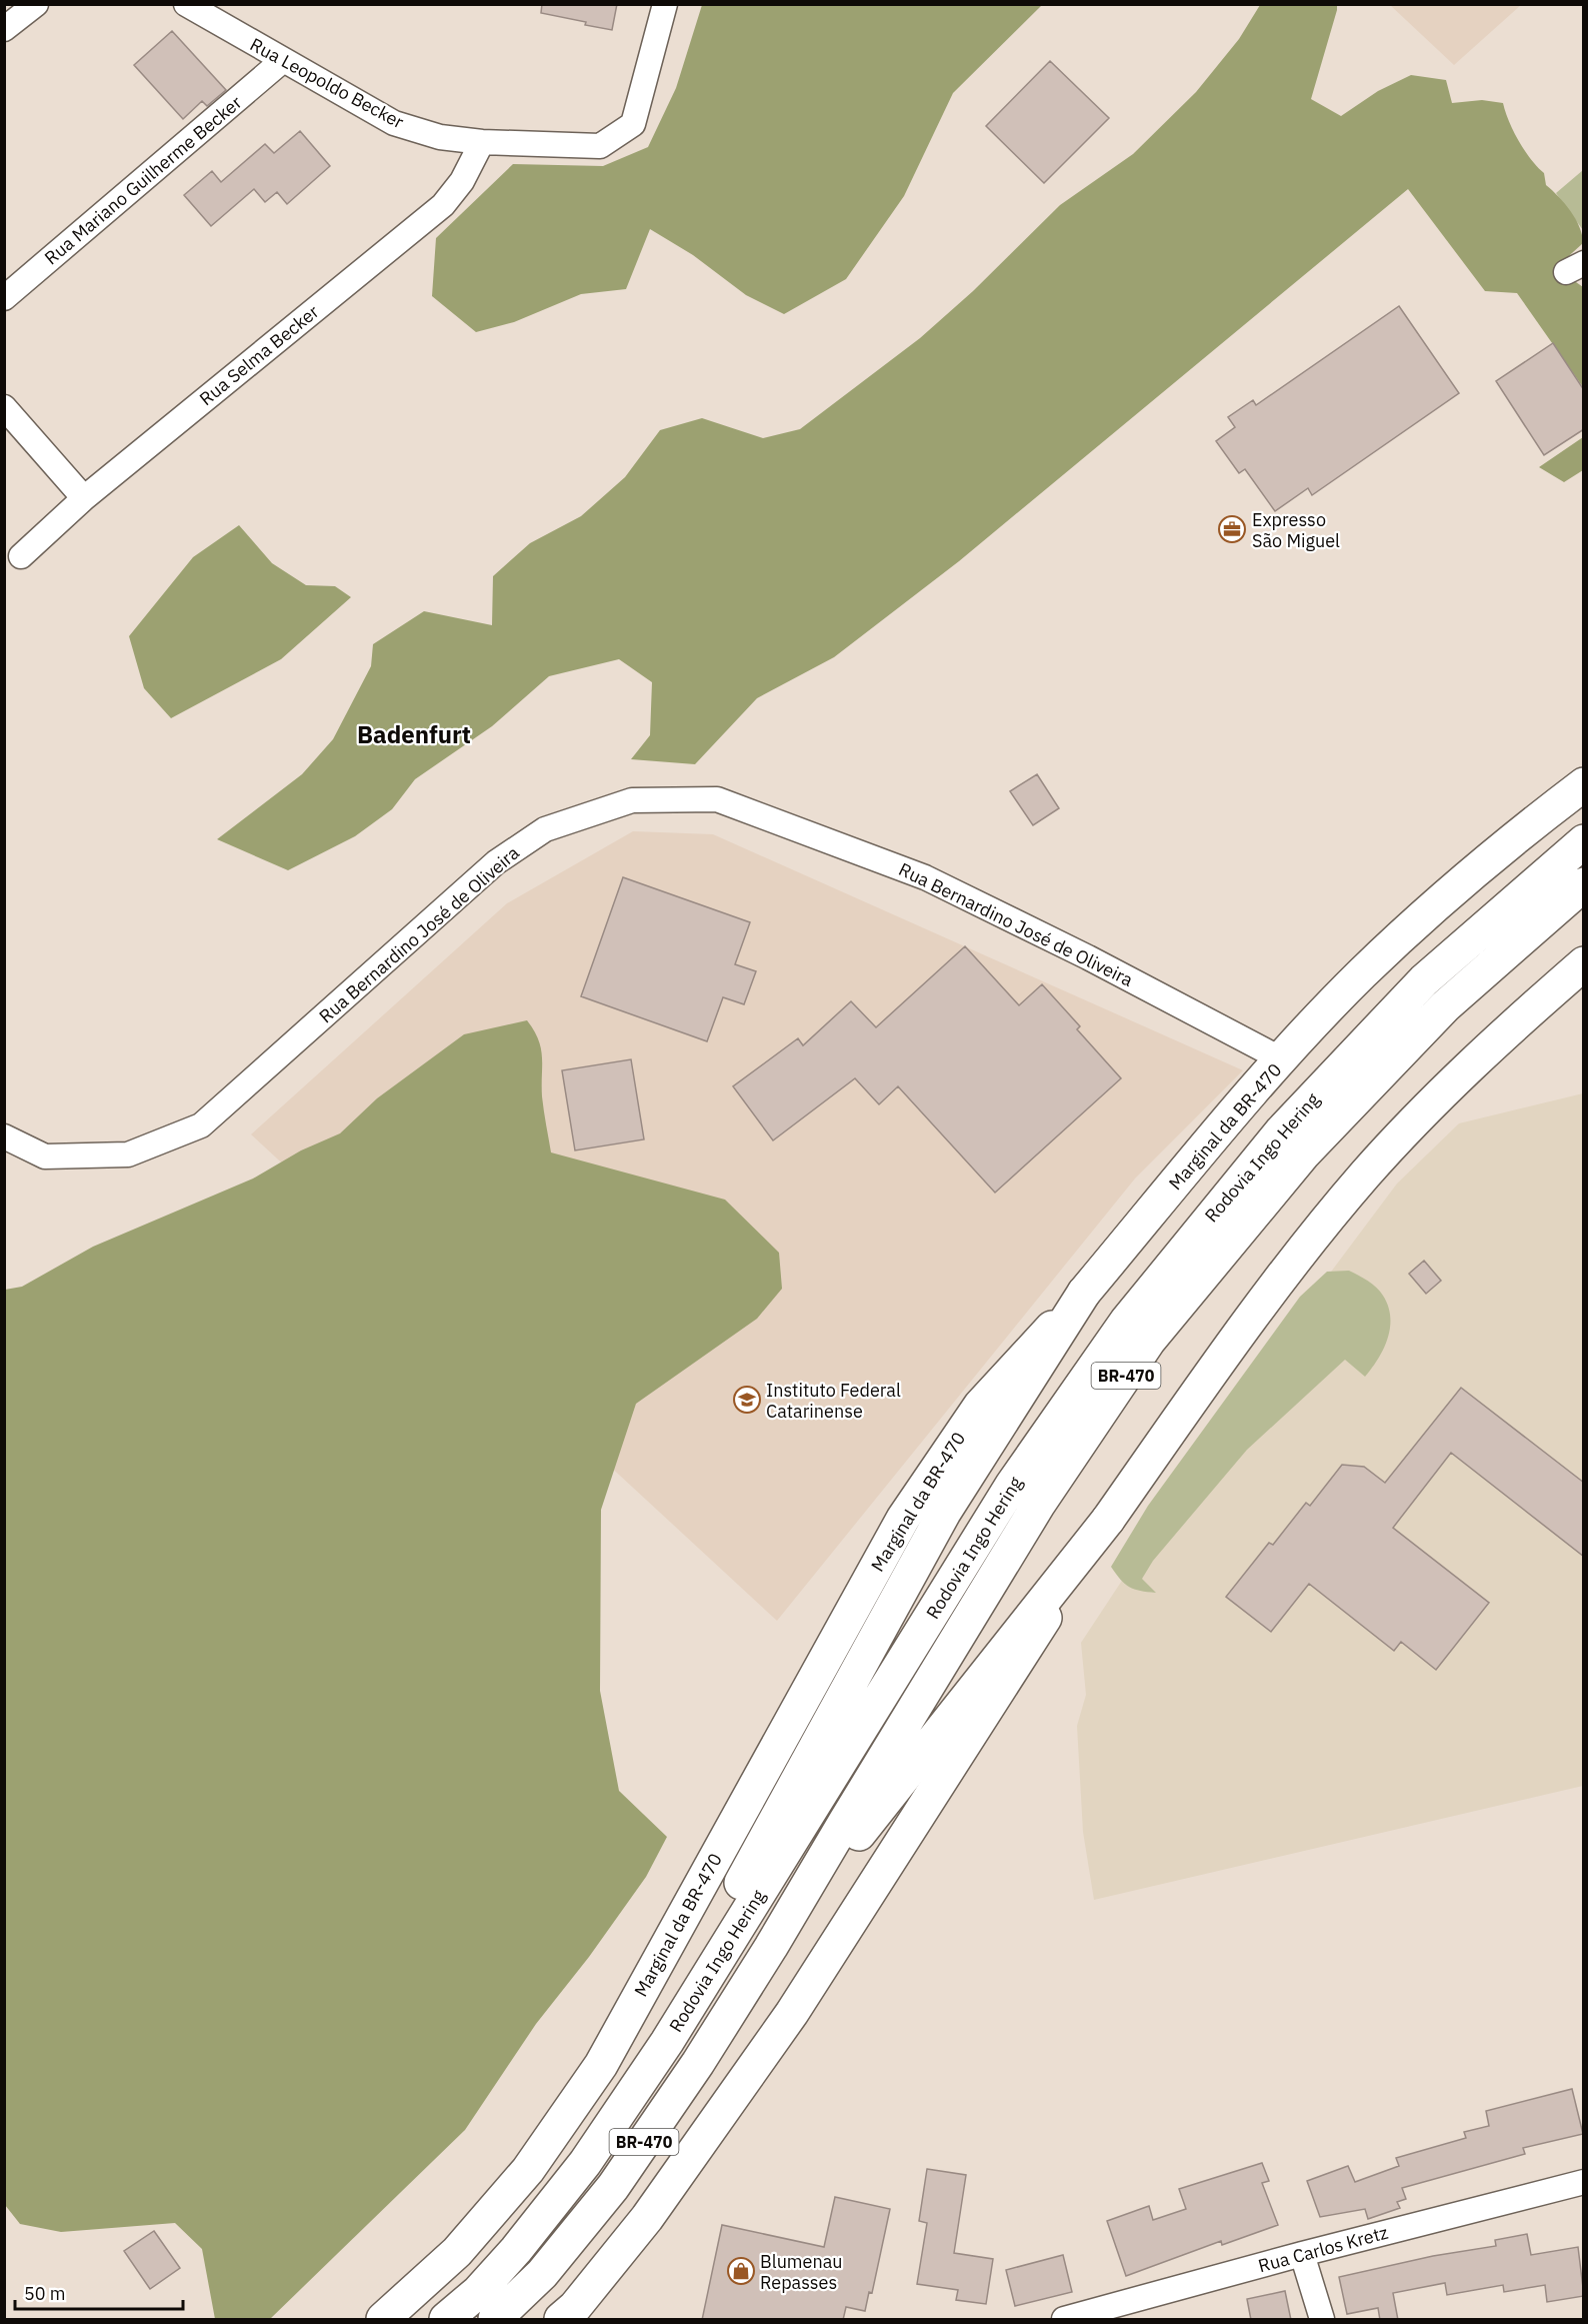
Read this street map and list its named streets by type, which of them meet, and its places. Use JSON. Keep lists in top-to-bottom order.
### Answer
{
  "streets": {
    "main road": ["Marginal da BR-470", "Rodovia Ingo Hering", "BR-470"],
    "street": [
      "Rua Leopoldo Becker",
      "Rua Mariano Guilherme Becker",
      "Rua Selma Becker",
      "Rua Bernardino José de Oliveira",
      "Rua Carlos Kretz"
    ]
  },
  "crossings": [
    ["Rua Leopoldo Becker", "Rua Mariano Guilherme Becker"],
    ["Rua Leopoldo Becker", "Rua Selma Becker"],
    ["Rua Bernardino José de Oliveira", "Marginal da BR-470"]
  ],
  "districts": ["Badenfurt"],
  "places": {
    "office": ["Expresso São Miguel"],
    "school or university": ["Instituto Federal Catarinense"],
    "shop": ["Blumenau Repasses"]
  },
  "scale_bar": "50 m"
}
